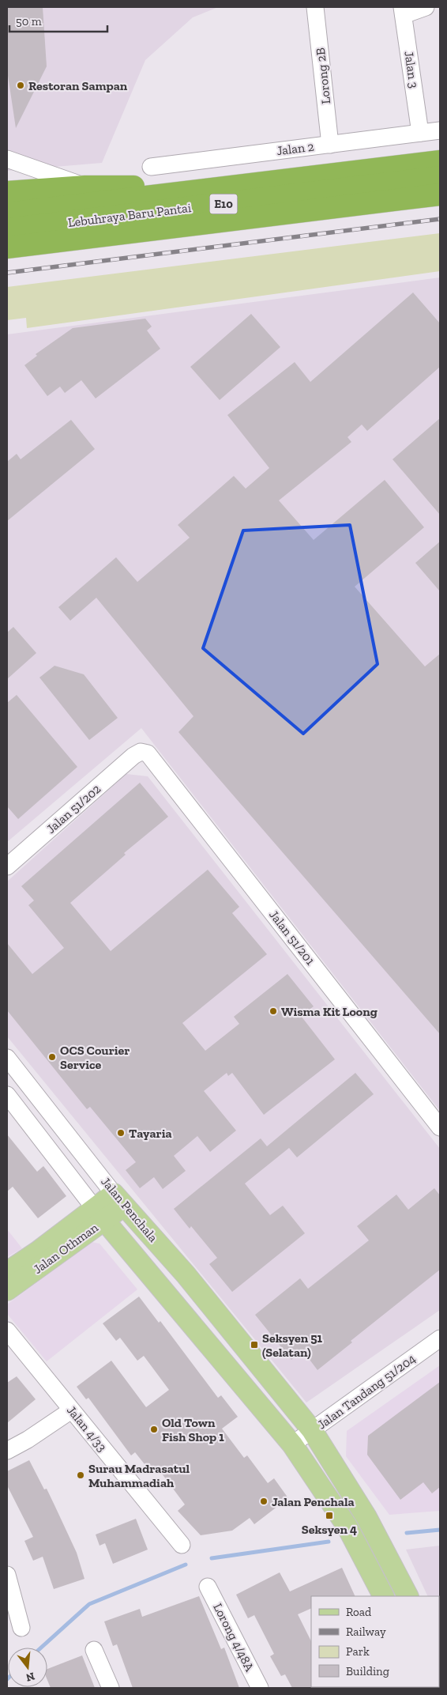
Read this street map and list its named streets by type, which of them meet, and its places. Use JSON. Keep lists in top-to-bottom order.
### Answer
{
  "streets": {
    "highway": ["E10", "Lebuhraya Baru Pantai"],
    "main road": ["Jalan Penchala", "Jalan Othman"],
    "street": [
      "Jalan 3",
      "Lorong 2B",
      "Jalan 2",
      "Jalan 51/202",
      "Jalan 51/201",
      "Jalan Tandang 51/204",
      "Jalan 4/33",
      "Lorong 4/48A"
    ]
  },
  "crossings": [
    ["Jalan 3", "Jalan 2"],
    ["Lorong 2B", "Jalan 2"],
    ["Jalan 51/202", "Jalan 51/201"],
    ["Jalan Penchala", "Jalan Othman"],
    ["Jalan Penchala", "Jalan Tandang 51/204"]
  ],
  "places": {
    "other": [
      "Restoran Sampan",
      "Wisma Kit Loong",
      "OCS Courier Service",
      "Tayaria",
      "Old Town Fish Shop 1",
      "Surau Madrasatul Muhammadiah",
      "Jalan Penchala"
    ],
    "transit": ["Seksyen 51 (Selatan)", "Seksyen 4"]
  },
  "legend": [
    "Road",
    "Railway",
    "Park",
    "Building"
  ],
  "scale_bar": "50 m",
  "north": "bottom"
}
